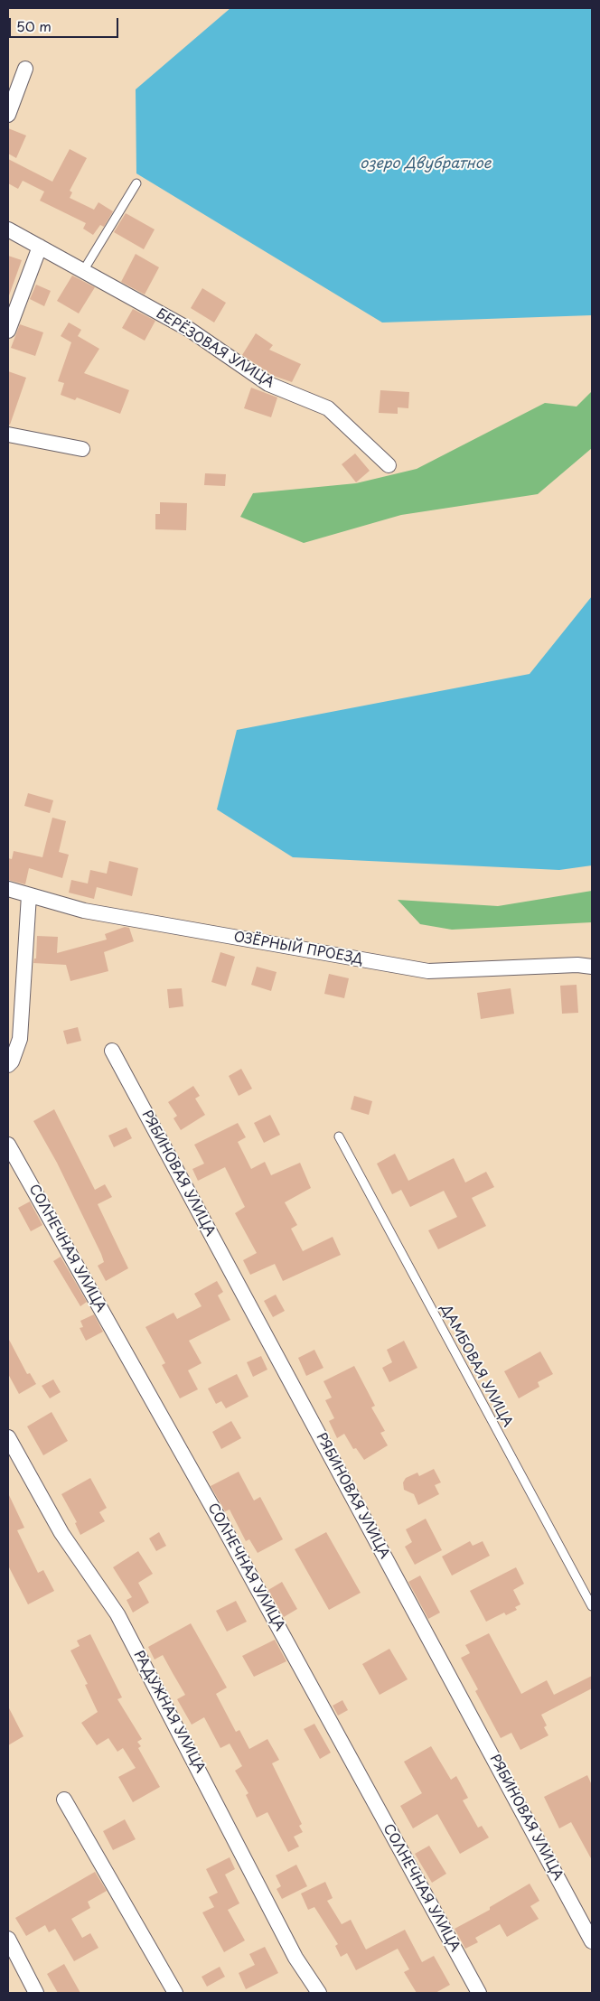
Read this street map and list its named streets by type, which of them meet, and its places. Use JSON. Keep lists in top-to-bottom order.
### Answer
{
  "streets": {
    "street": [
      "БЕРЁЗОВАЯ УЛИЦА",
      "ОЗЁРНЫЙ ПРОЕЗД",
      "РЯБИНОВАЯ УЛИЦА",
      "СОЛНЕЧНАЯ УЛИЦА",
      "РАДУЖНАЯ УЛИЦА"
    ],
    "lane": ["ДАМБОВАЯ УЛИЦА"]
  },
  "water": ["озеро Двубратное"],
  "scale_bar": "50 m"
}
